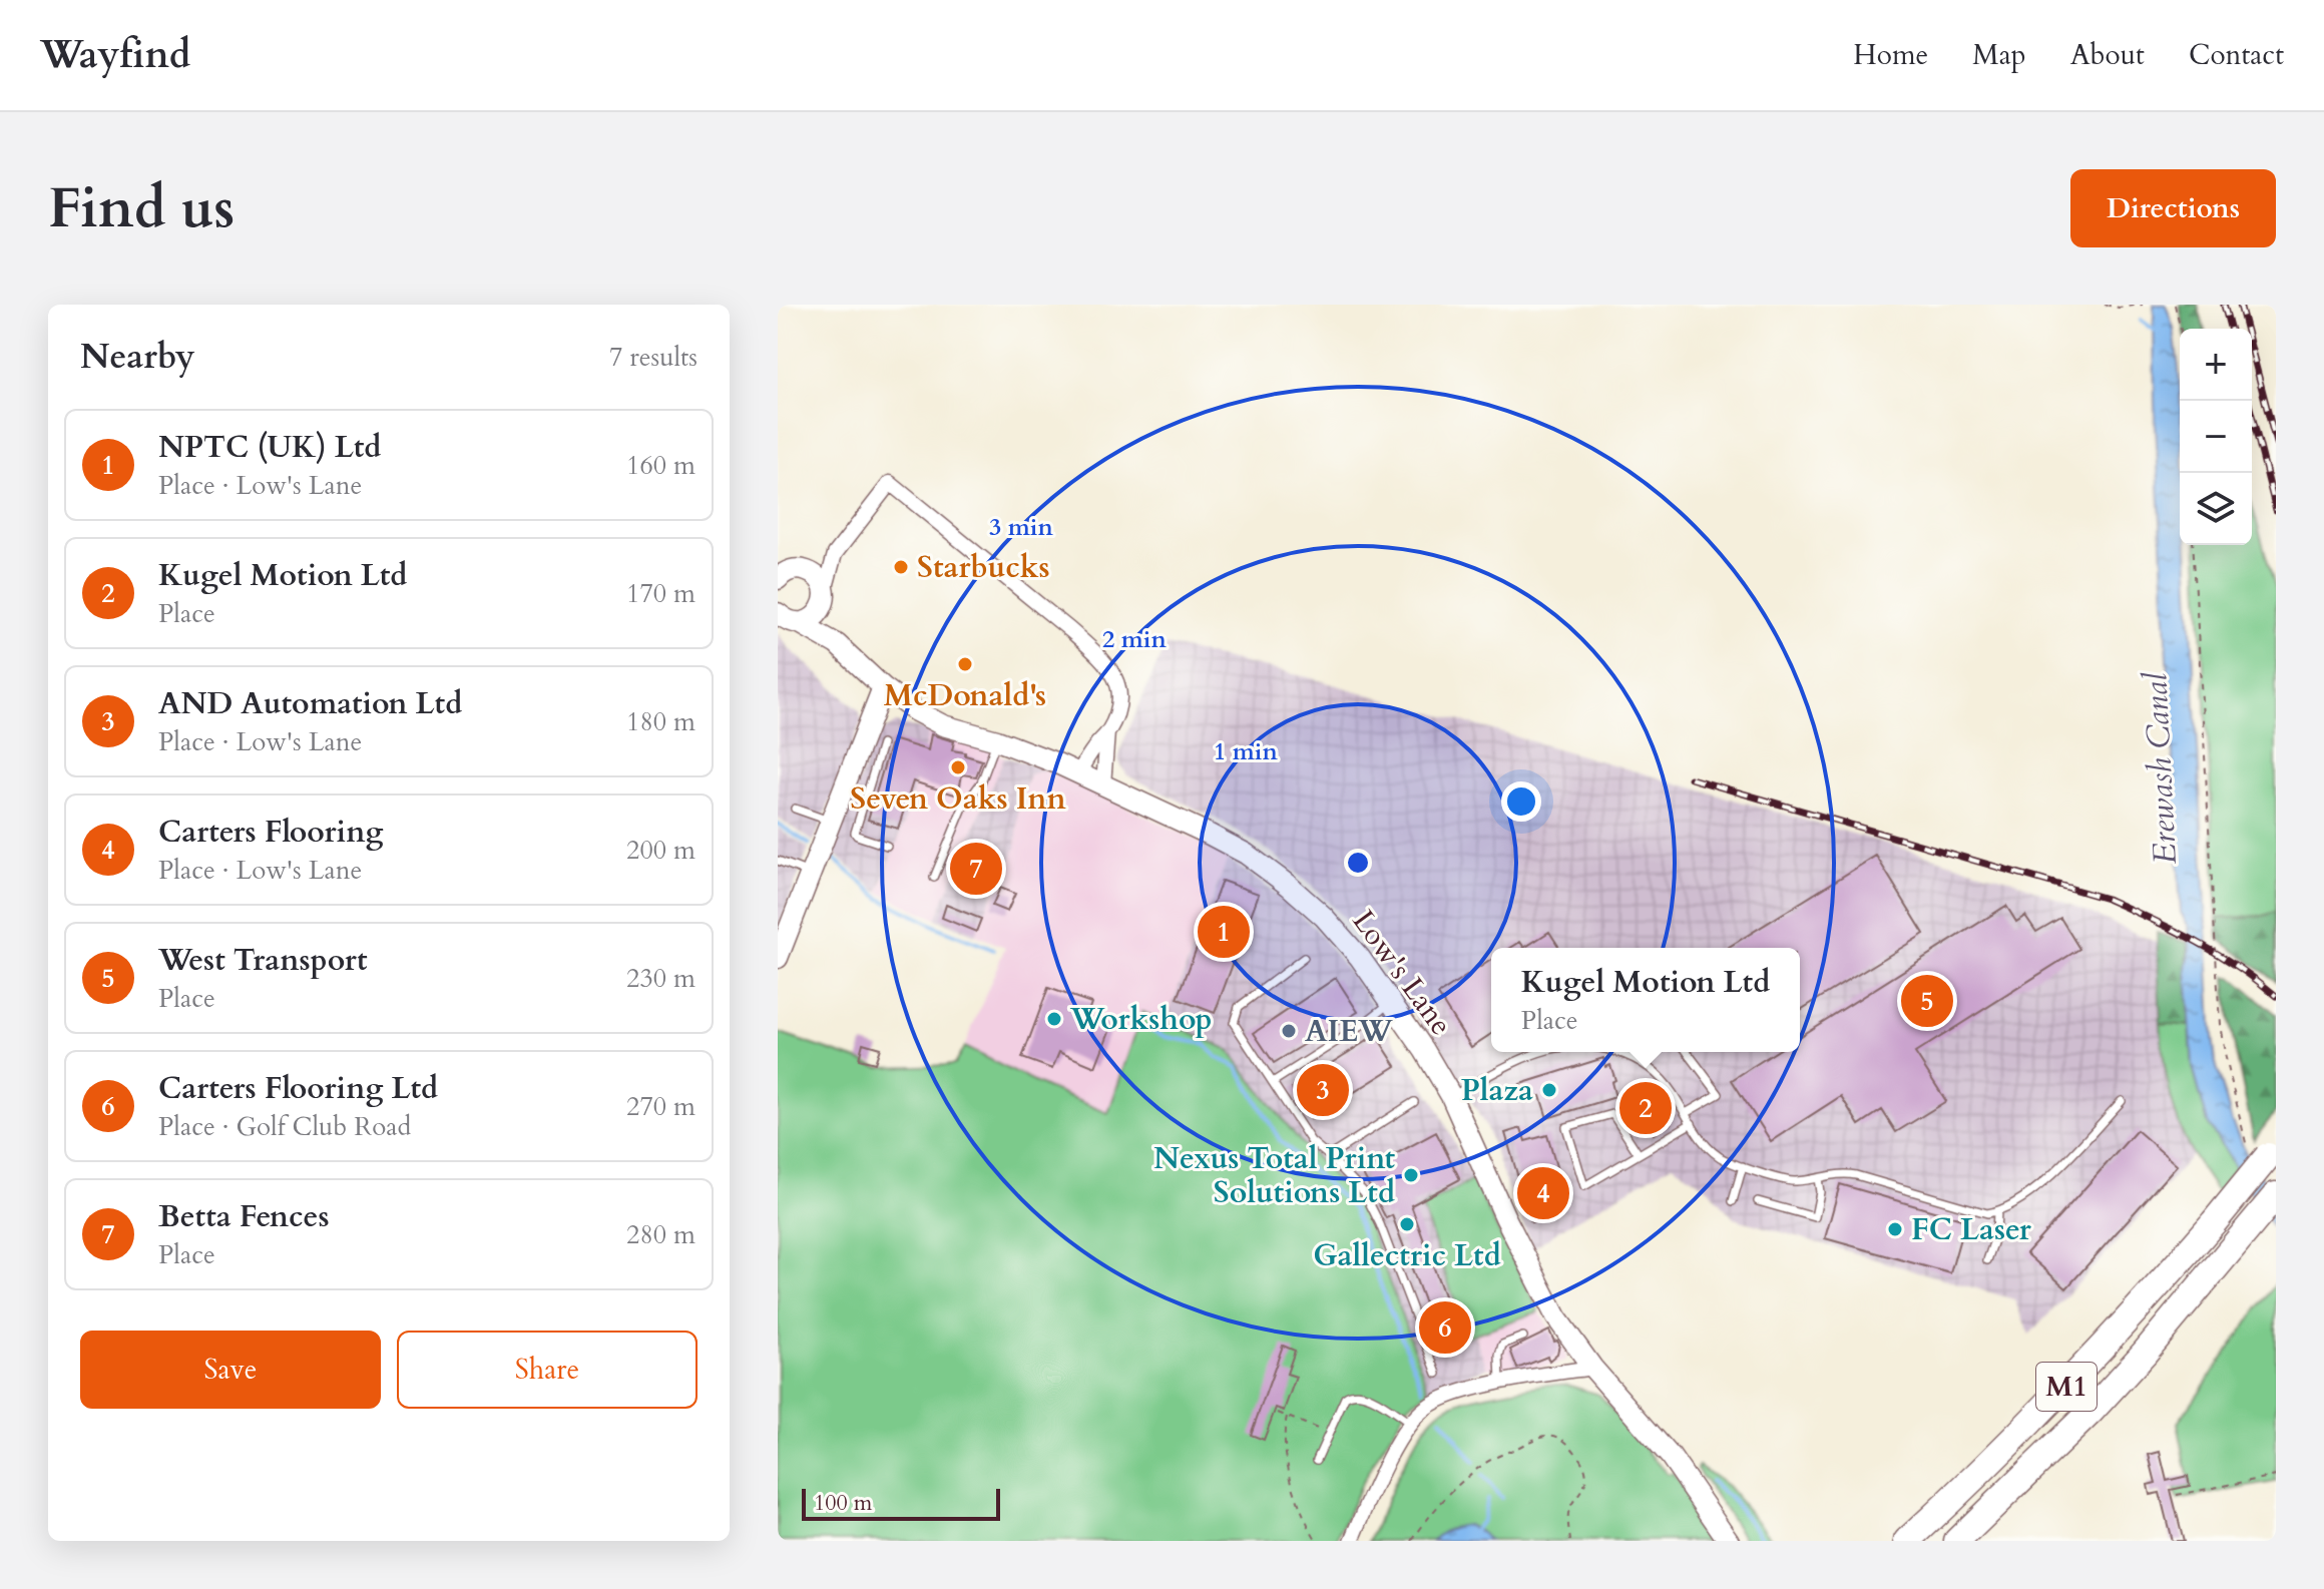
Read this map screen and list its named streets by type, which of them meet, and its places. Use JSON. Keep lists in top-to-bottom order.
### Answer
{
  "streets": {
    "highway": ["M1"],
    "street": ["Low's Lane"]
  },
  "water": ["Erewash Canal"],
  "places": [
    "Starbucks",
    "McDonald's",
    "Seven Oaks Inn",
    "Workshop",
    "AIEW",
    "Plaza",
    "Nexus Total Print Solutions Ltd",
    "Gallectric Ltd",
    "FC Laser"
  ],
  "scale_bar": "100 m",
  "page": {
    "header": "Wayfind",
    "nav": [
      "Home",
      "Map",
      "About",
      "Contact"
    ],
    "buttons": [
      "Directions",
      ["Save", "Share"]
    ],
    "title": "Find us",
    "heading": ["Nearby", "7 results"],
    "map_buttons": ["+", "−"],
    "list": [
      {
        "mark": "1",
        "name": "NPTC (UK) Ltd",
        "note": "Place · Low's Lane",
        "value": "160 m"
      },
      {
        "mark": "2",
        "name": "Kugel Motion Ltd",
        "note": "Place",
        "value": "170 m"
      },
      {
        "mark": "3",
        "name": "AND Automation Ltd",
        "note": "Place · Low's Lane",
        "value": "180 m"
      },
      {
        "mark": "4",
        "name": "Carters Flooring",
        "note": "Place · Low's Lane",
        "value": "200 m"
      },
      {
        "mark": "5",
        "name": "West Transport",
        "note": "Place",
        "value": "230 m"
      },
      {
        "mark": "6",
        "name": "Carters Flooring Ltd",
        "note": "Place · Golf Club Road",
        "value": "270 m"
      },
      {
        "mark": "7",
        "name": "Betta Fences",
        "note": "Place",
        "value": "280 m"
      }
    ],
    "pins": [
      "7",
      "1",
      "5",
      "3",
      "2",
      "4",
      "6"
    ],
    "popup": ["Kugel Motion Ltd", "Place"],
    "scale": "100 m"
  },
  "rings": ["3 min", "2 min", "1 min"]
}
